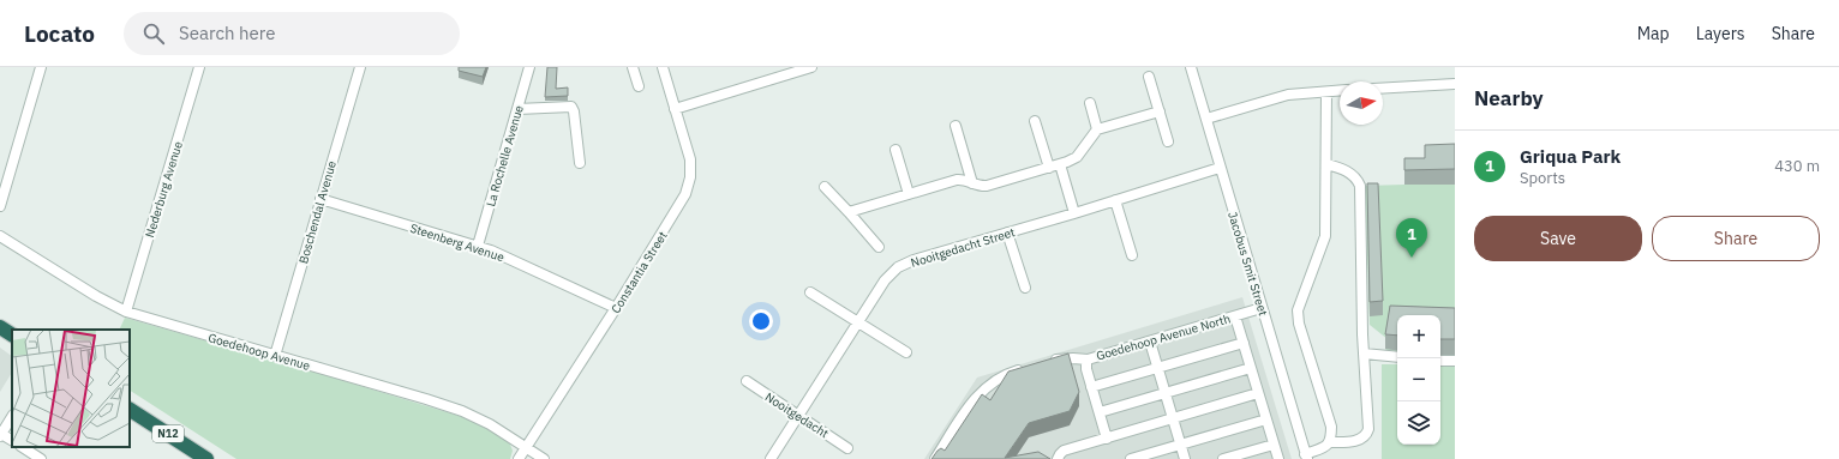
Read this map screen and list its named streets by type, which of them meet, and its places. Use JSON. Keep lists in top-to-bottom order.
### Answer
{
  "streets": {
    "highway": ["N12"],
    "street": [
      "La Rochelle Avenue",
      "Nederburg Avenue",
      "Boschendal Avenue",
      "Steenberg Avenue",
      "Nooitgedacht Street",
      "Jacobus Smit Street",
      "Constantia Street",
      "Goedehoop Avenue North",
      "Goedehoop Avenue",
      "Nooitgedacht"
    ]
  },
  "crossings": [
    ["La Rochelle Avenue", "Steenberg Avenue"],
    ["Nederburg Avenue", "Goedehoop Avenue"],
    ["Boschendal Avenue", "Steenberg Avenue"],
    ["Boschendal Avenue", "Goedehoop Avenue"],
    ["Steenberg Avenue", "Constantia Street"],
    ["Nooitgedacht Street", "Jacobus Smit Street"],
    ["Nooitgedacht Street", "Nooitgedacht"],
    ["Jacobus Smit Street", "Goedehoop Avenue North"],
    ["Constantia Street", "Goedehoop Avenue"]
  ],
  "north": "right",
  "page": {
    "header": "Locato",
    "search": "Search here",
    "nav": ["Map", "Layers", "Share"],
    "heading": "Nearby",
    "list": [
      {
        "mark": "1",
        "name": "Griqua Park",
        "note": "Sports",
        "value": "430 m"
      }
    ],
    "buttons": ["Save", "Share"],
    "pins": "1",
    "map_buttons": ["+", "−"]
  }
}
